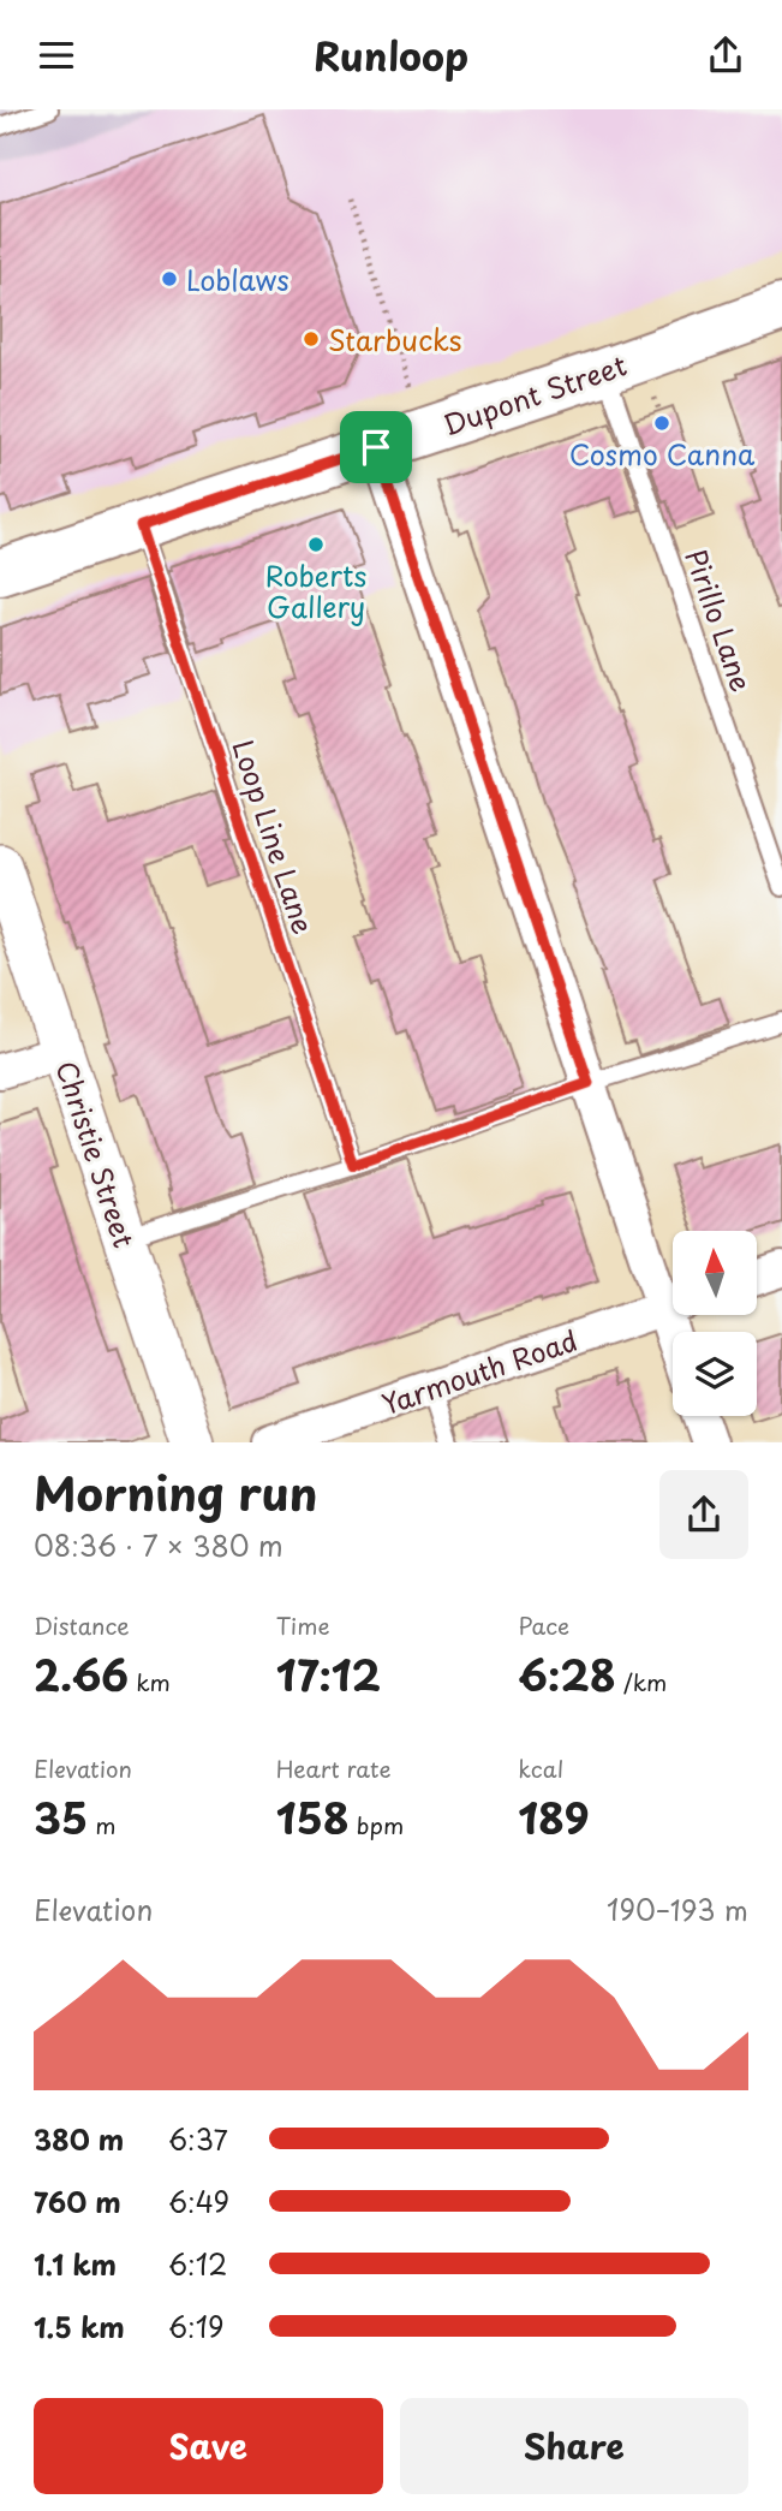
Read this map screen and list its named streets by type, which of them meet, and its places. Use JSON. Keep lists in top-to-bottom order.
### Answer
{
  "streets": {
    "main road": ["Dupont Street"],
    "street": ["Christie Street", "Yarmouth Road"],
    "lane": ["Pirillo Lane", "Loop Line Lane"]
  },
  "crossings": [
    ["Dupont Street", "Pirillo Lane"],
    ["Dupont Street", "Loop Line Lane"]
  ],
  "places": [
    "Loblaws",
    "Starbucks",
    "Cosmo Canna",
    "Roberts Gallery"
  ],
  "north": "top",
  "page": {
    "header": "Runloop",
    "heading": ["Morning run", "08:36 · 7 × 380 m"],
    "stats": [
      ["Distance", "2.66 km"],
      ["Time", "17:12"],
      ["Pace", "6:28 /km"],
      ["Elevation", "35 m"],
      ["Heart rate", "158 bpm"],
      ["kcal", "189"]
    ],
    "chart": ["Elevation", "190–193 m"],
    "list": [
      {
        "name": "380 m",
        "note": "6:37"
      },
      {
        "name": "760 m",
        "note": "6:49"
      },
      {
        "name": "1.1 km",
        "note": "6:12"
      },
      {
        "name": "1.5 km",
        "note": "6:19"
      }
    ],
    "buttons": ["Save", "Share"]
  }
}
